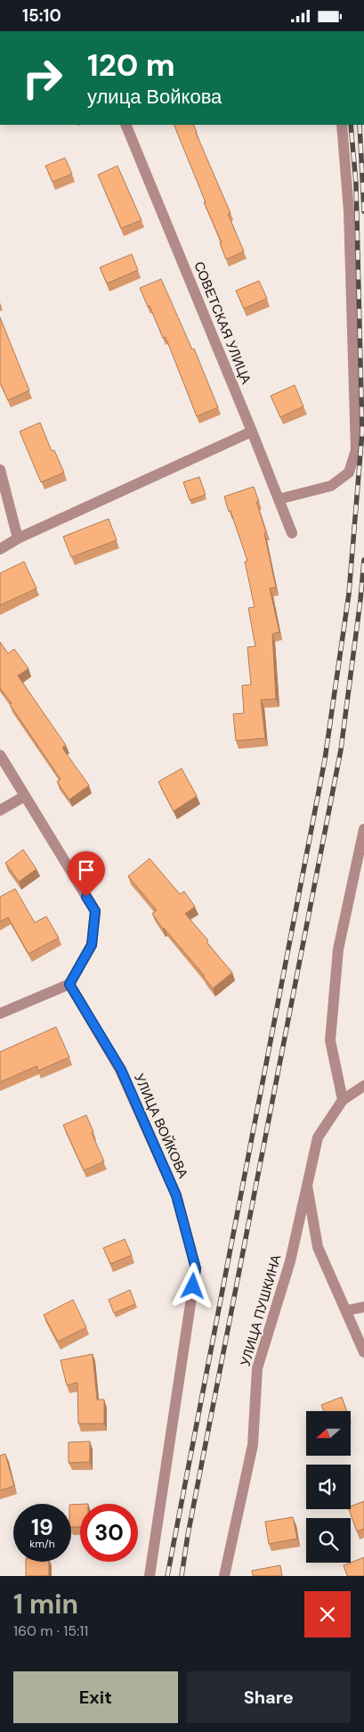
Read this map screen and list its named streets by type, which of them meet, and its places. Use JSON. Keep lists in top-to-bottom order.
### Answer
{
  "streets": {
    "street": ["СОВЕТСКАЯ УЛИЦА", "УЛИЦА ВОЙКОВА", "УЛИЦА ПУШКИНА"]
  },
  "north": "left",
  "page": {
    "status": "15:10",
    "turn": ["120 m", "улица Войкова"],
    "speed": "19 km/h",
    "limit": "30",
    "heading": ["1 min", "160 m · 15:11"],
    "buttons": ["Exit", "Share"]
  }
}
